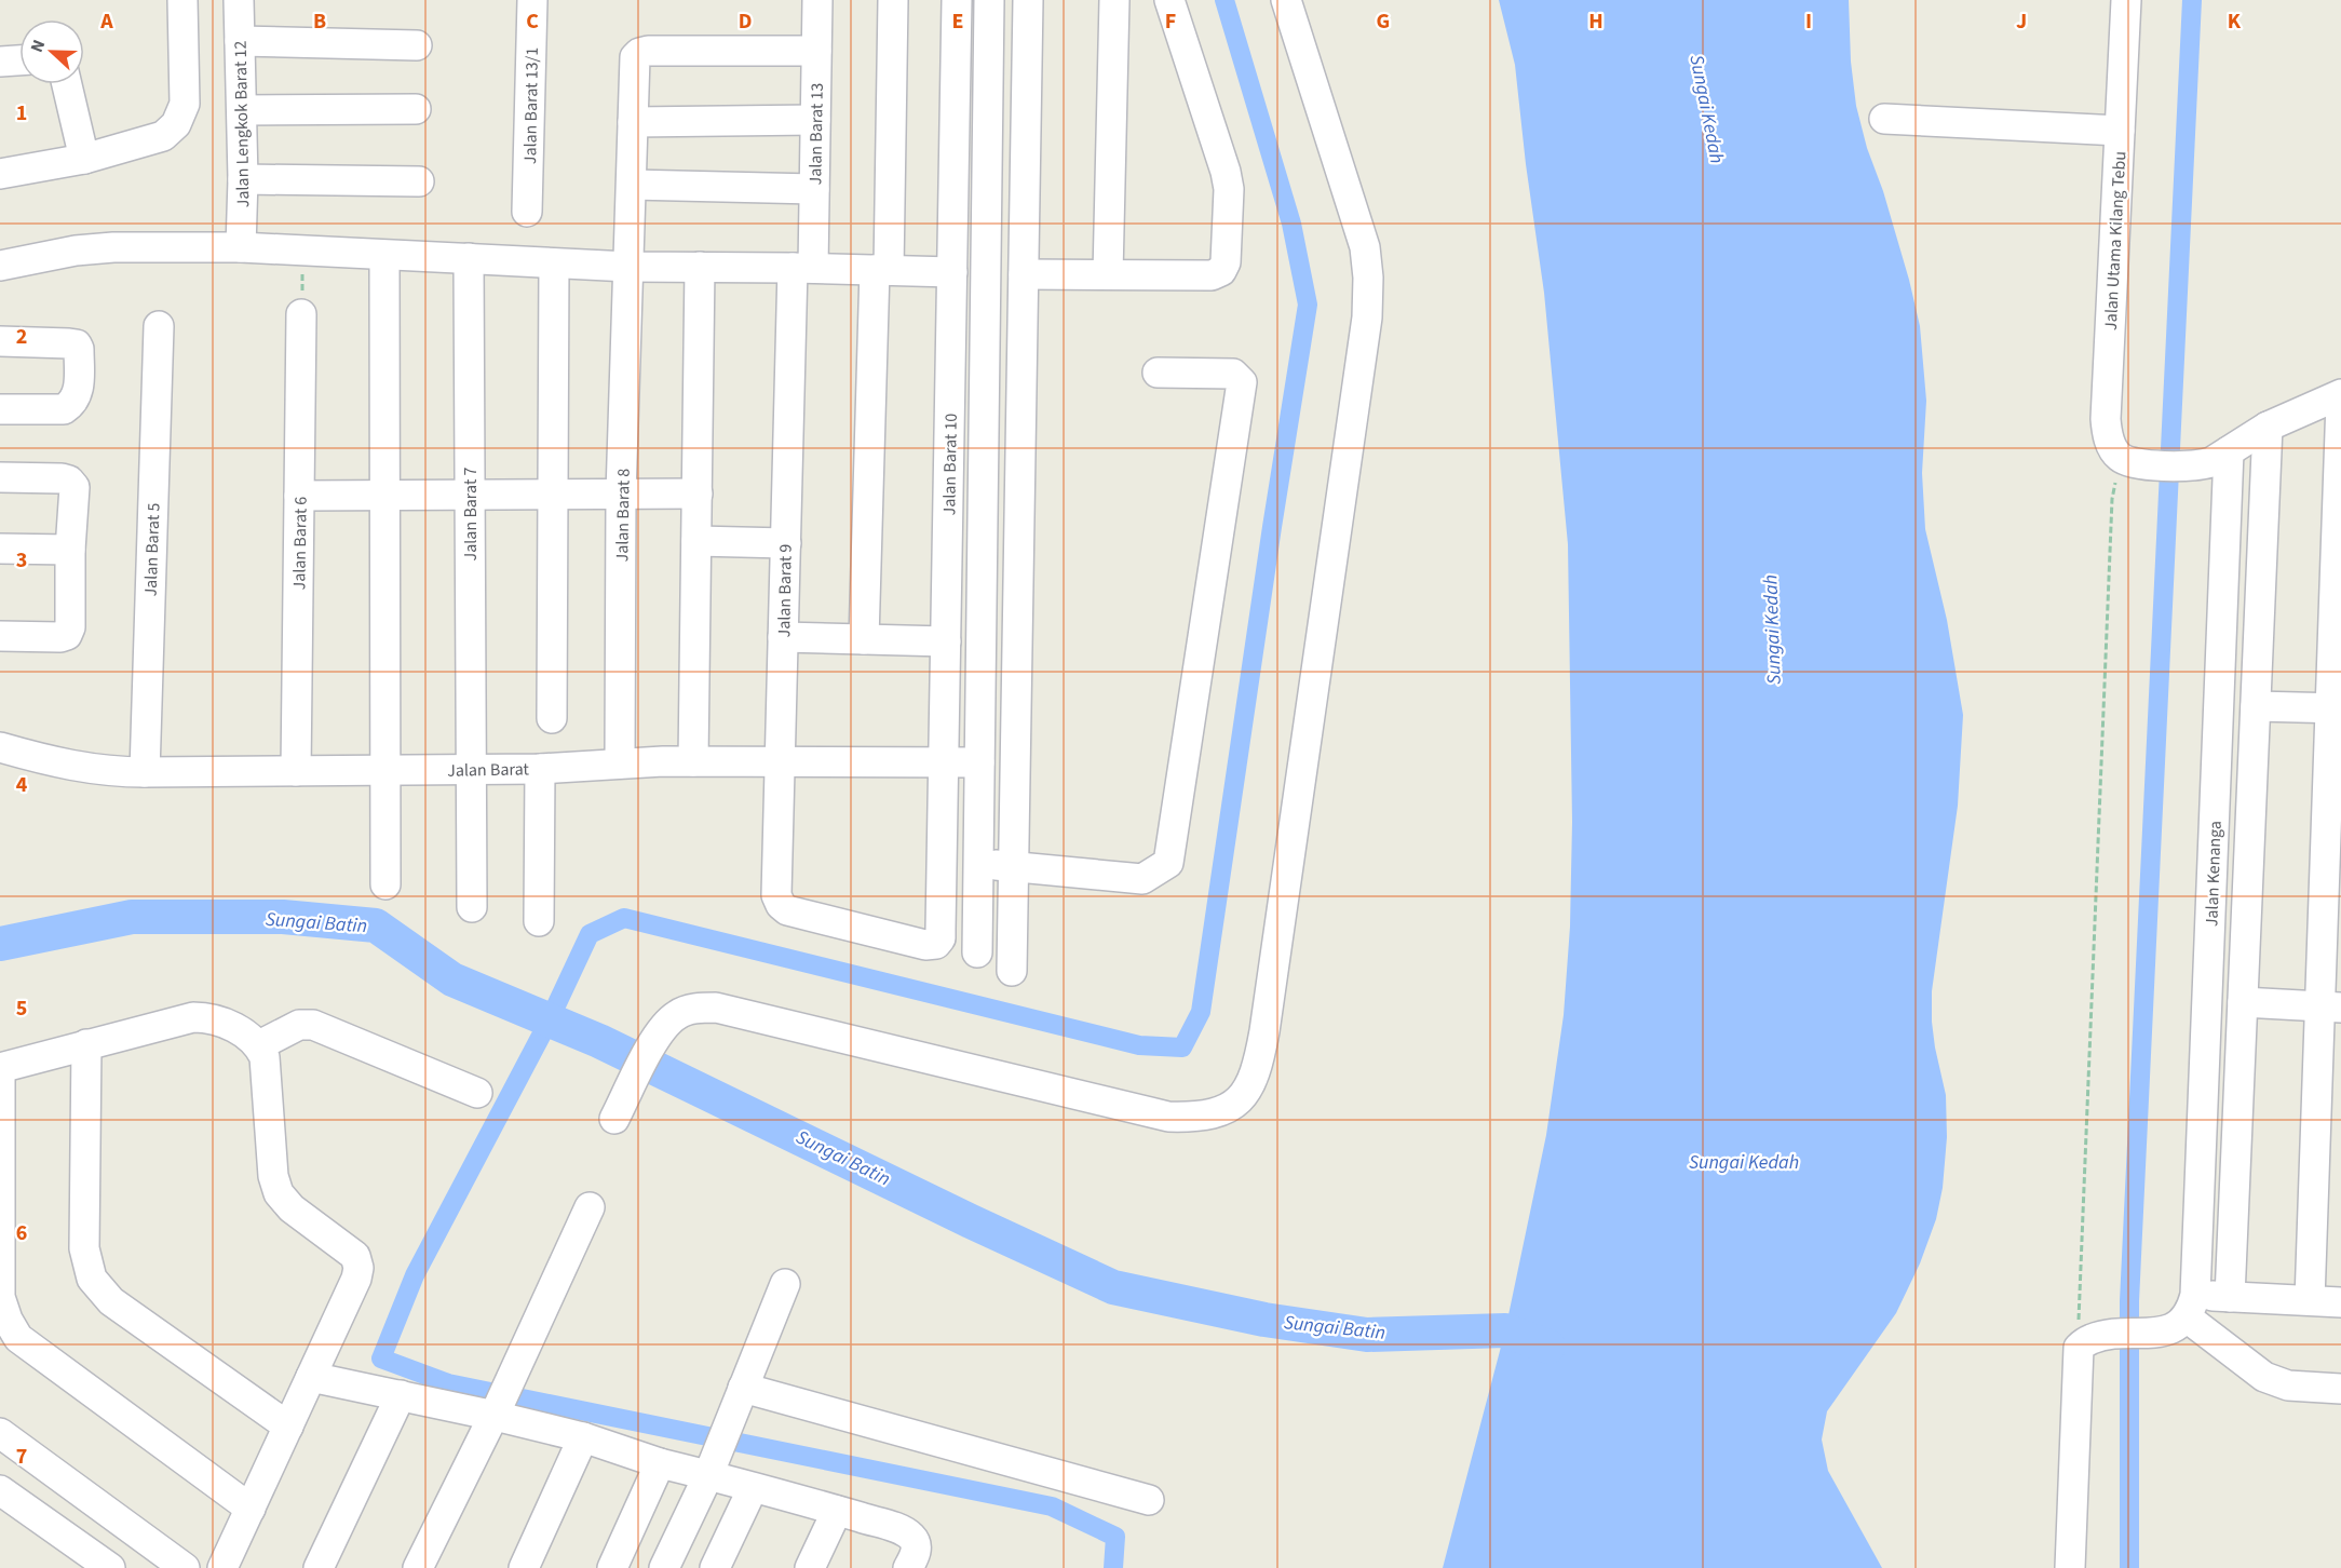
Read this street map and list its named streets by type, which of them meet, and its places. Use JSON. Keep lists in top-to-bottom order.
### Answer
{
  "streets": {
    "street": [
      "Jalan Barat 13/1",
      "Jalan Lengkok Barat 12",
      "Jalan Barat 13",
      "Jalan Utama Kilang Tebu",
      "Jalan Barat 10",
      "Jalan Barat 7",
      "Jalan Barat 8",
      "Jalan Barat 6",
      "Jalan Barat 5",
      "Jalan Barat 9",
      "Jalan Barat",
      "Jalan Kenanga"
    ]
  },
  "crossings": [
    ["Jalan Barat 13", "Jalan Barat 8"],
    ["Jalan Barat 13", "Jalan Barat 9"],
    ["Jalan Barat 10", "Jalan Barat 9"],
    ["Jalan Barat 10", "Jalan Barat"],
    ["Jalan Barat 7", "Jalan Barat"],
    ["Jalan Barat 8", "Jalan Barat"],
    ["Jalan Barat 6", "Jalan Barat"],
    ["Jalan Barat 5", "Jalan Barat"],
    ["Jalan Barat 9", "Jalan Barat"]
  ],
  "water": ["Sungai Kedah", "Sungai Batin"],
  "north": "left",
  "grid": {
    "columns": [
      "A",
      "B",
      "C",
      "D",
      "E",
      "F",
      "G",
      "H",
      "I",
      "J",
      "K"
    ],
    "rows": [
      "1",
      "2",
      "3",
      "4",
      "5",
      "6",
      "7"
    ]
  }
}
